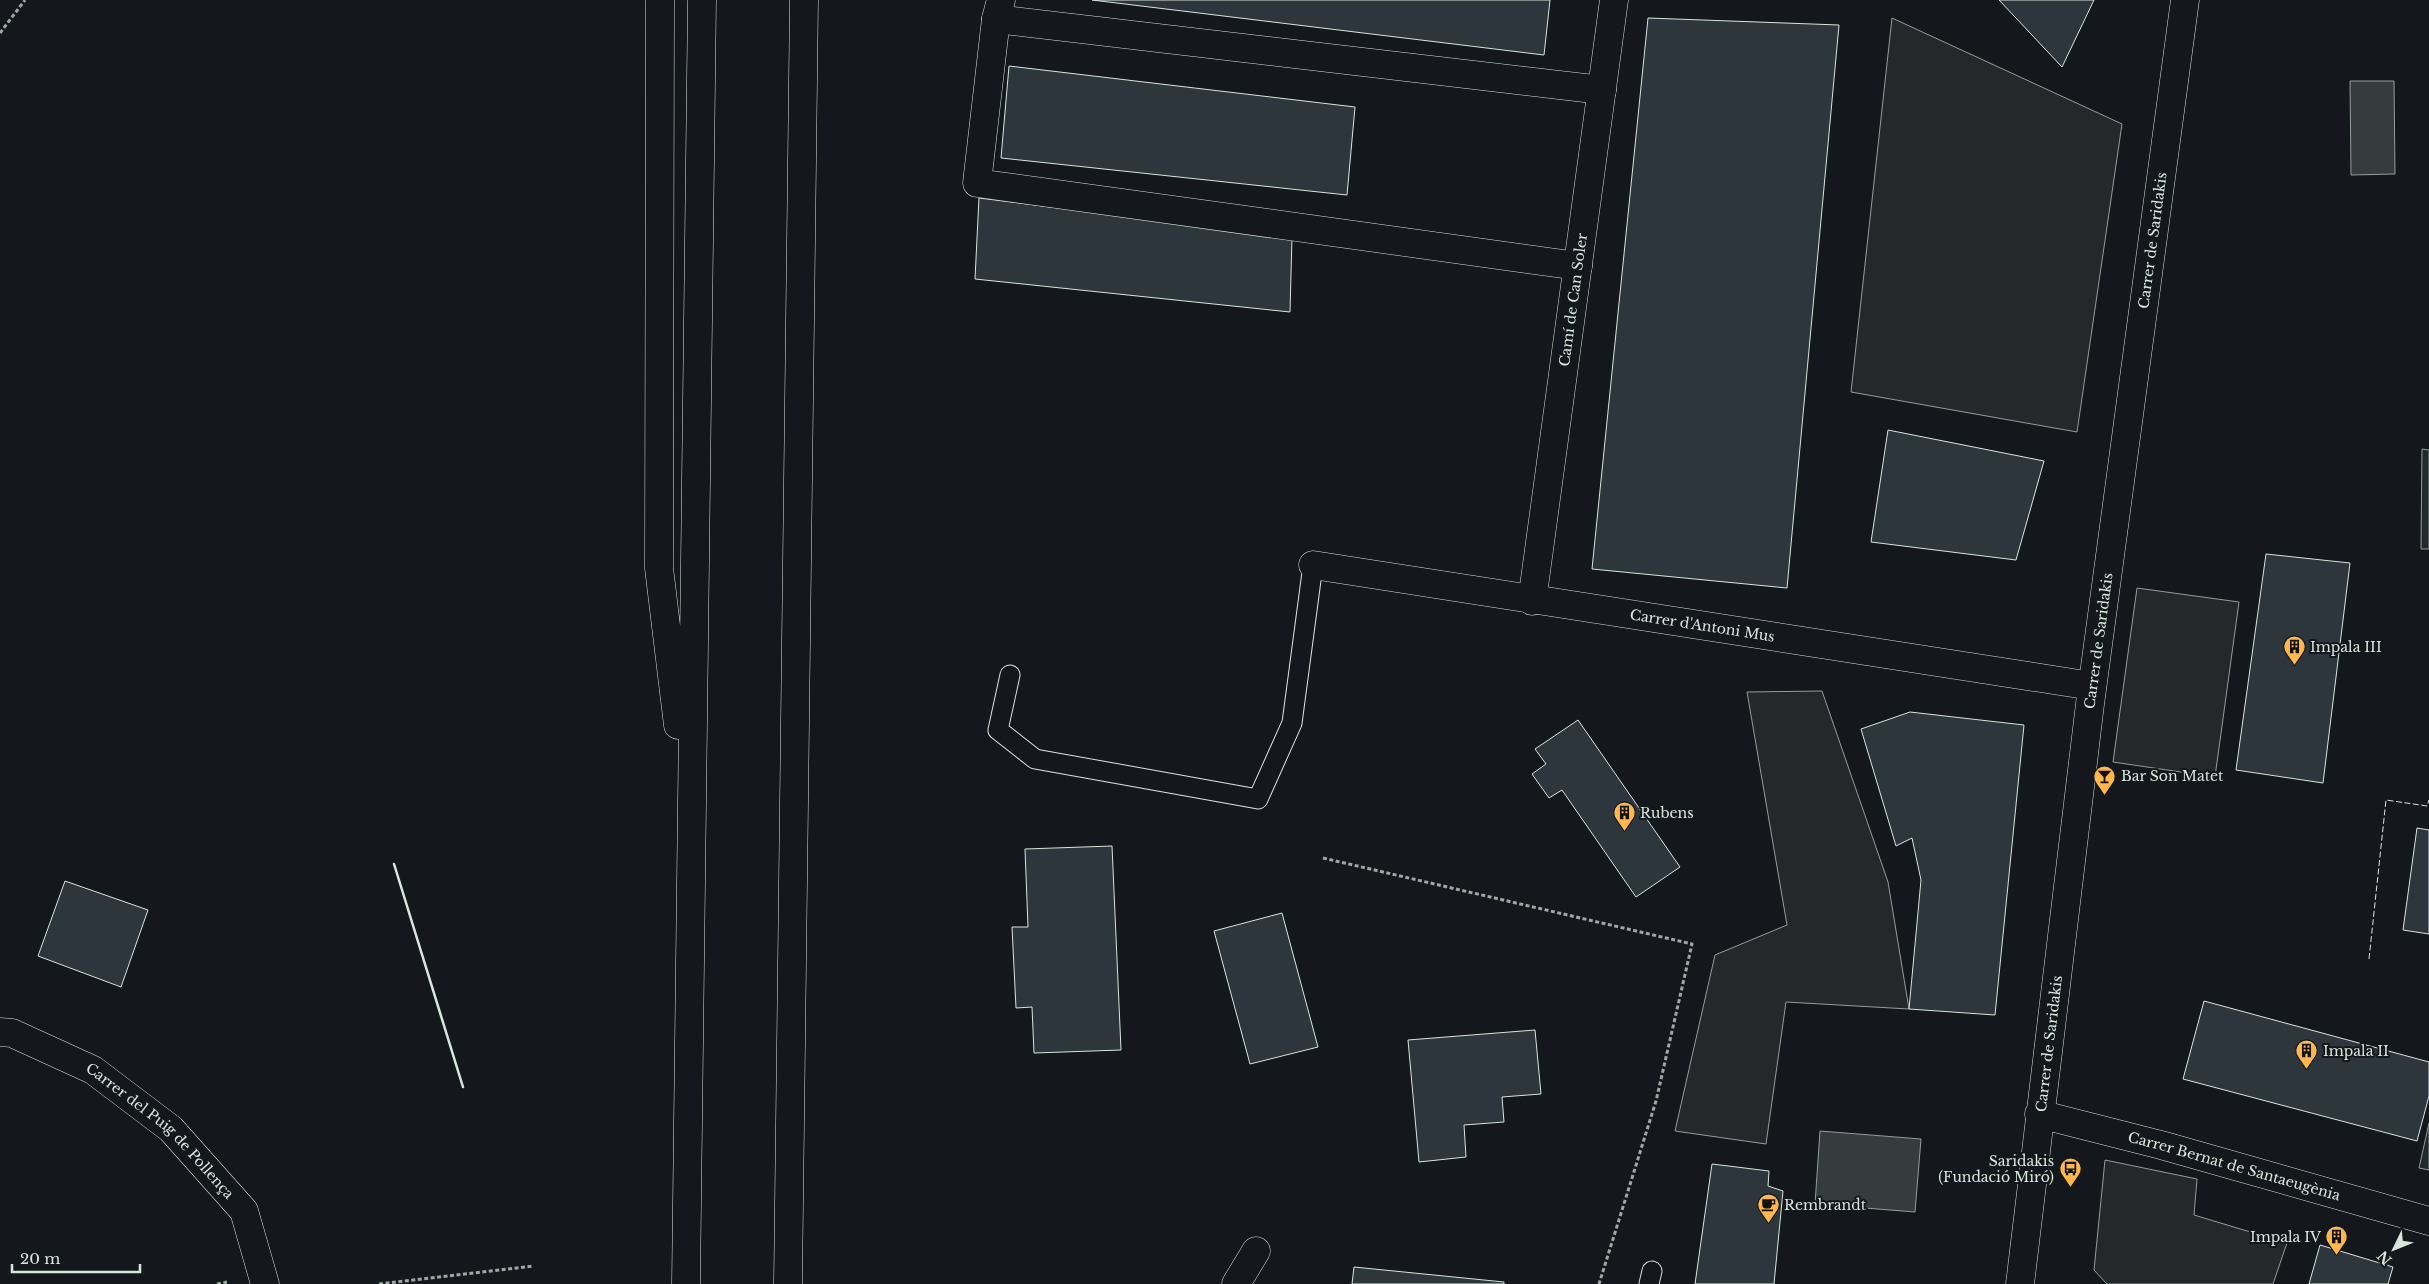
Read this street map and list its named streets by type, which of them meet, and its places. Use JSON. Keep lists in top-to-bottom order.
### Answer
{
  "streets": {
    "main road": [
      "Carrer de Saridakis",
      "Camí de Can Soler",
      "Carrer d'Antoni Mus",
      "Carrer del Puig de Pollença",
      "Carrer Bernat de Santaeugènia"
    ]
  },
  "crossings": [
    ["Carrer de Saridakis", "Carrer d'Antoni Mus"],
    ["Carrer de Saridakis", "Carrer Bernat de Santaeugènia"],
    ["Camí de Can Soler", "Carrer d'Antoni Mus"]
  ],
  "places": {
    "building": [
      "Impala III",
      "Rubens",
      "Impala II",
      "Impala IV"
    ],
    "bar": ["Bar Son Matet"],
    "bus stop": ["Saridakis (Fundació Miró)"],
    "cafe": ["Rembrandt"]
  },
  "scale_bar": "20 m",
  "north": "bottom left"
}
